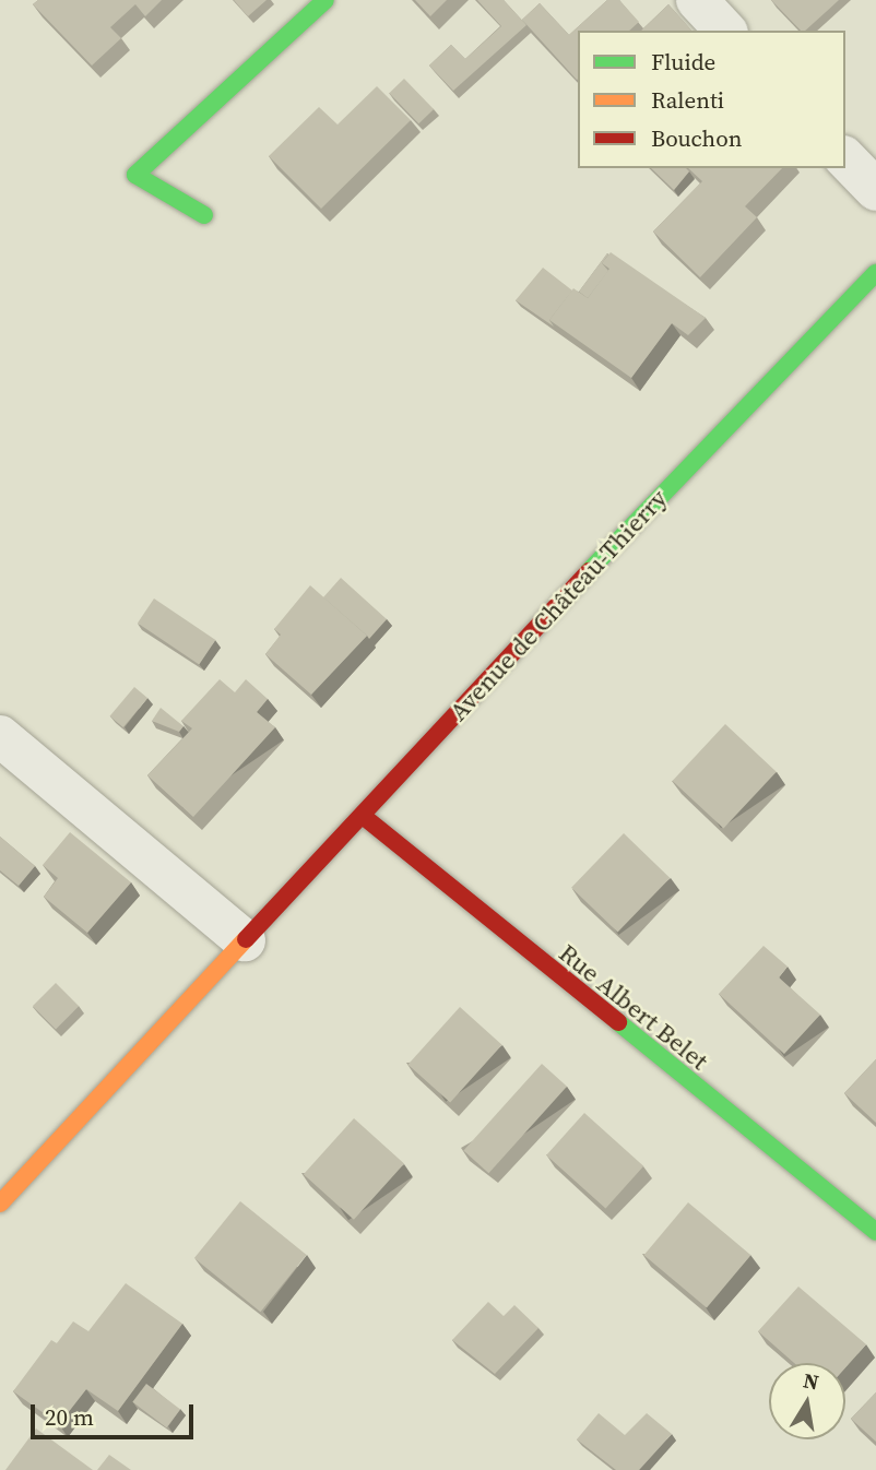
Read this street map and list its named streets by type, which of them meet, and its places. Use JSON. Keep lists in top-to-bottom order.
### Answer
{
  "streets": {
    "main road": ["Avenue de Château-Thierry", "Rue Albert Belet"]
  },
  "crossings": [
    ["Avenue de Château-Thierry", "Rue Albert Belet"]
  ],
  "legend": ["Fluide", "Ralenti", "Bouchon"],
  "scale_bar": "20 m",
  "north": "top"
}
